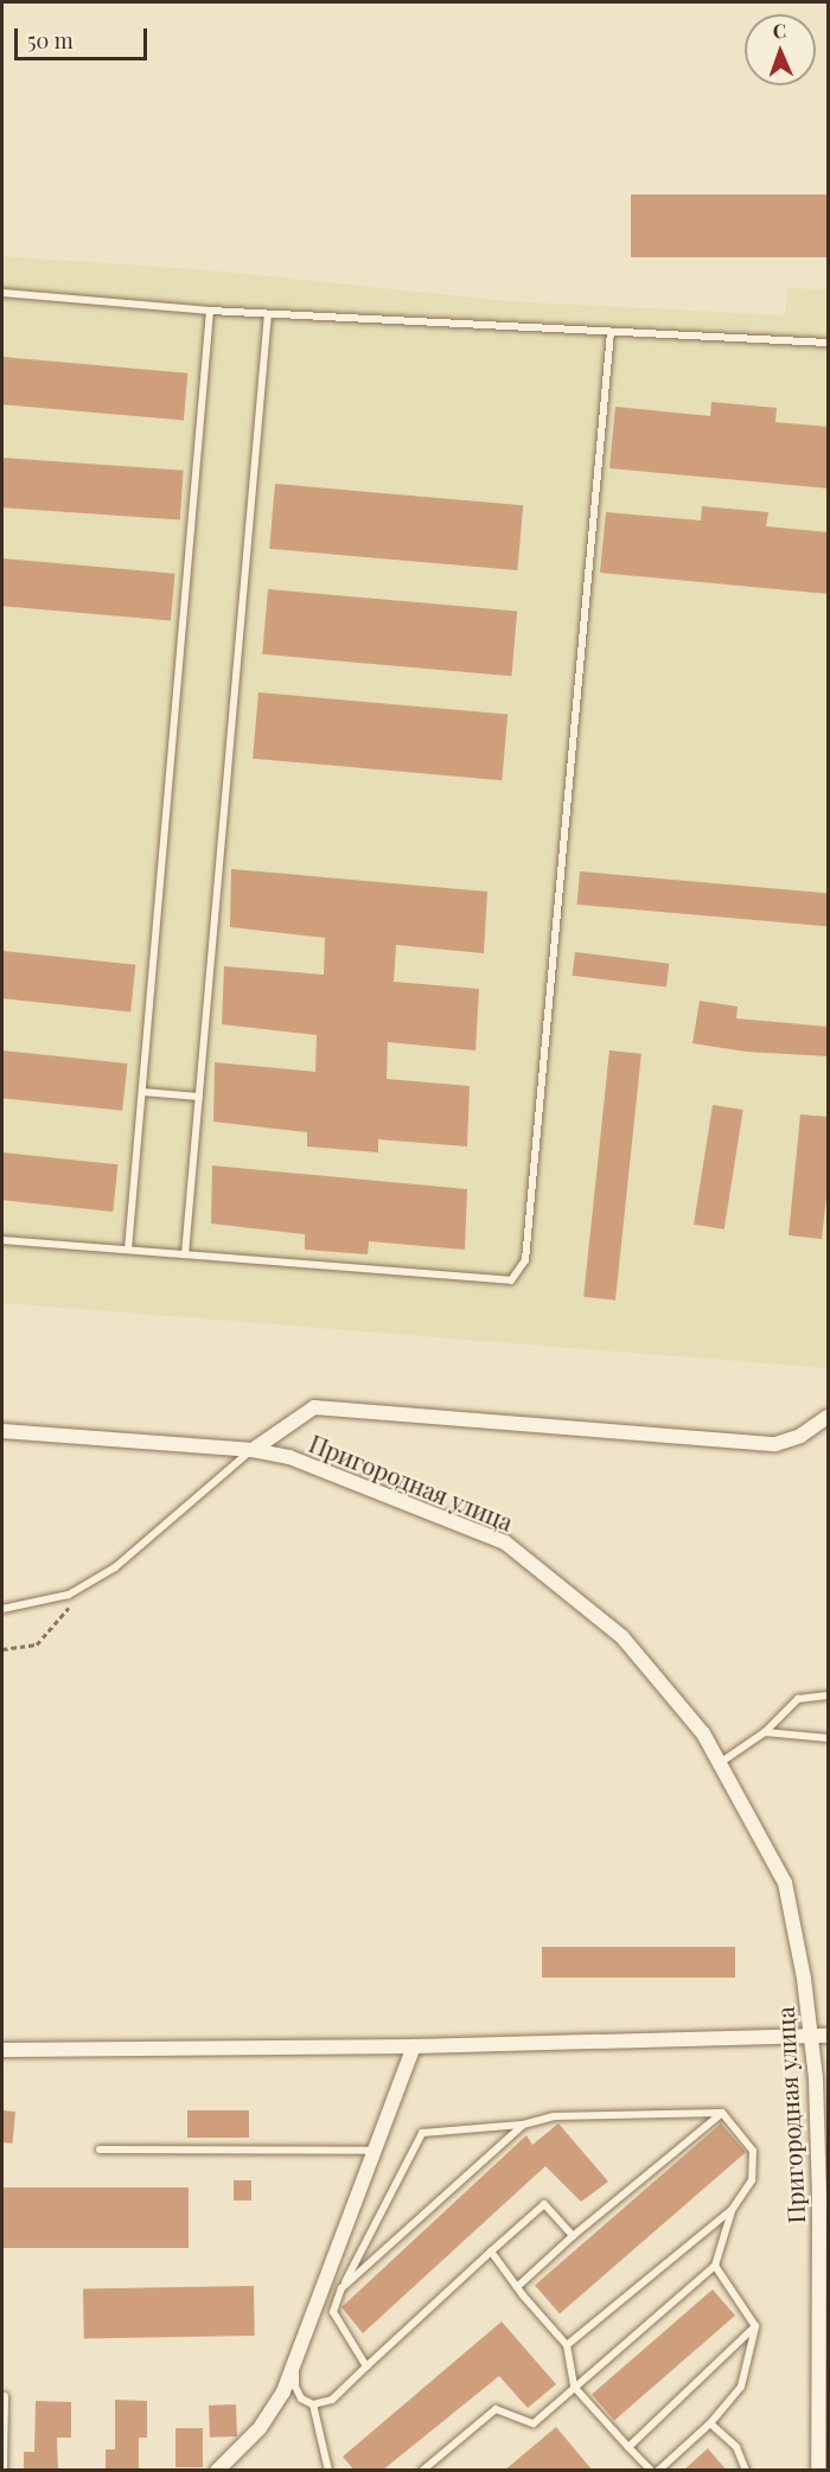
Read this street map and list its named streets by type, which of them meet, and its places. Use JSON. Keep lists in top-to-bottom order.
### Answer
{
  "streets": {
    "street": ["Пригородная улица"]
  },
  "scale_bar": "50 m",
  "north": "top"
}
